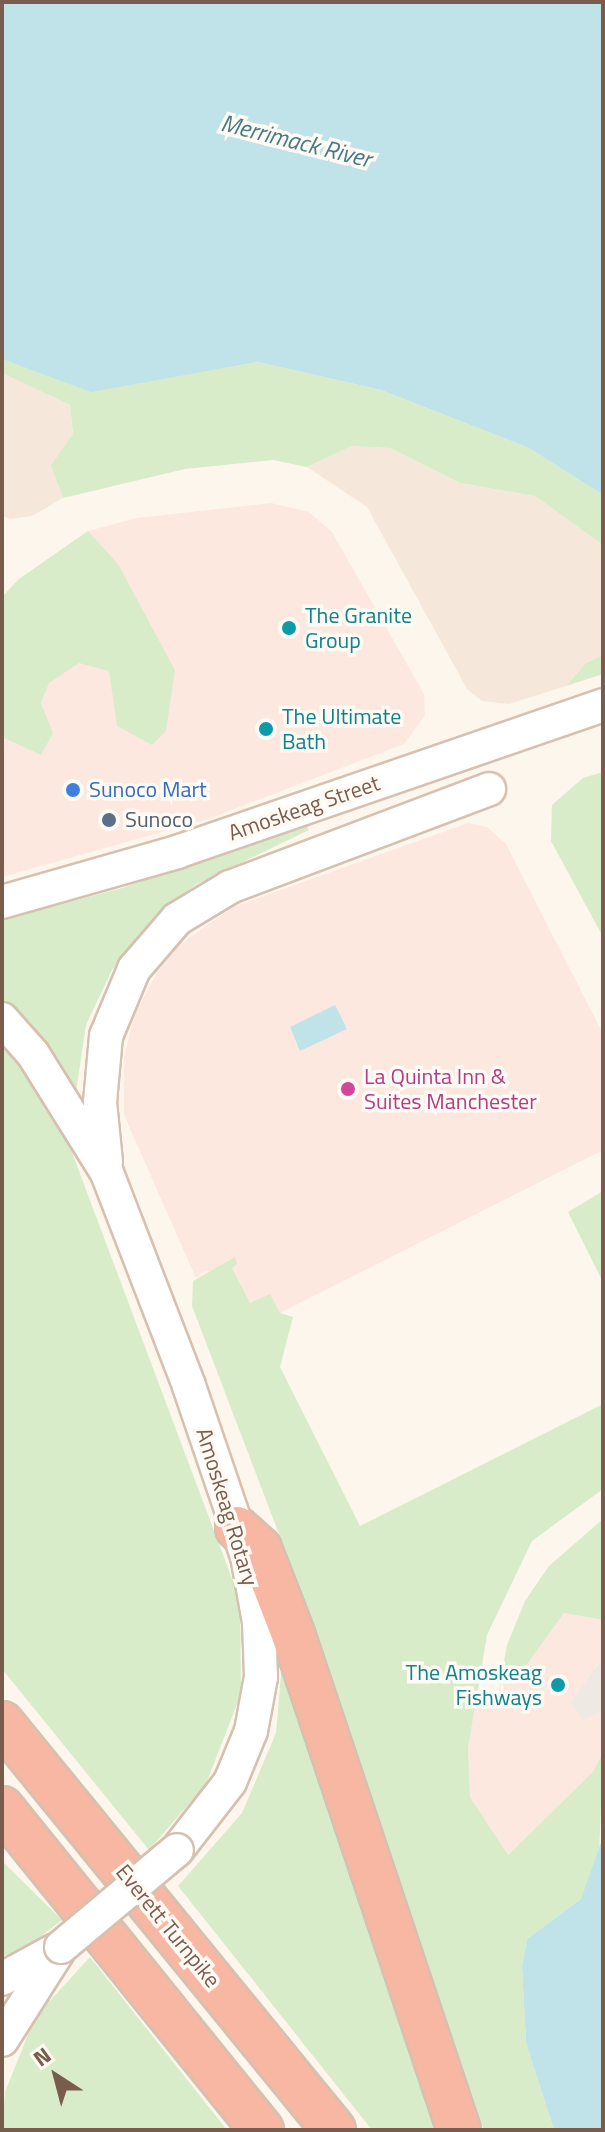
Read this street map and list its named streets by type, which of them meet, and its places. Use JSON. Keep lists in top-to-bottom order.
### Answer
{
  "streets": {
    "highway": ["Everett Turnpike"],
    "main road": ["Amoskeag Street", "Amoskeag Rotary"]
  },
  "crossings": [
    ["Amoskeag Street", "Amoskeag Rotary"]
  ],
  "water": ["Merrimack River"],
  "places": [
    "The Granite Group",
    "The Ultimate Bath",
    "Sunoco Mart",
    "Sunoco",
    "La Quinta Inn & Suites Manchester",
    "The Amoskeag Fishways"
  ],
  "north": "top left"
}
